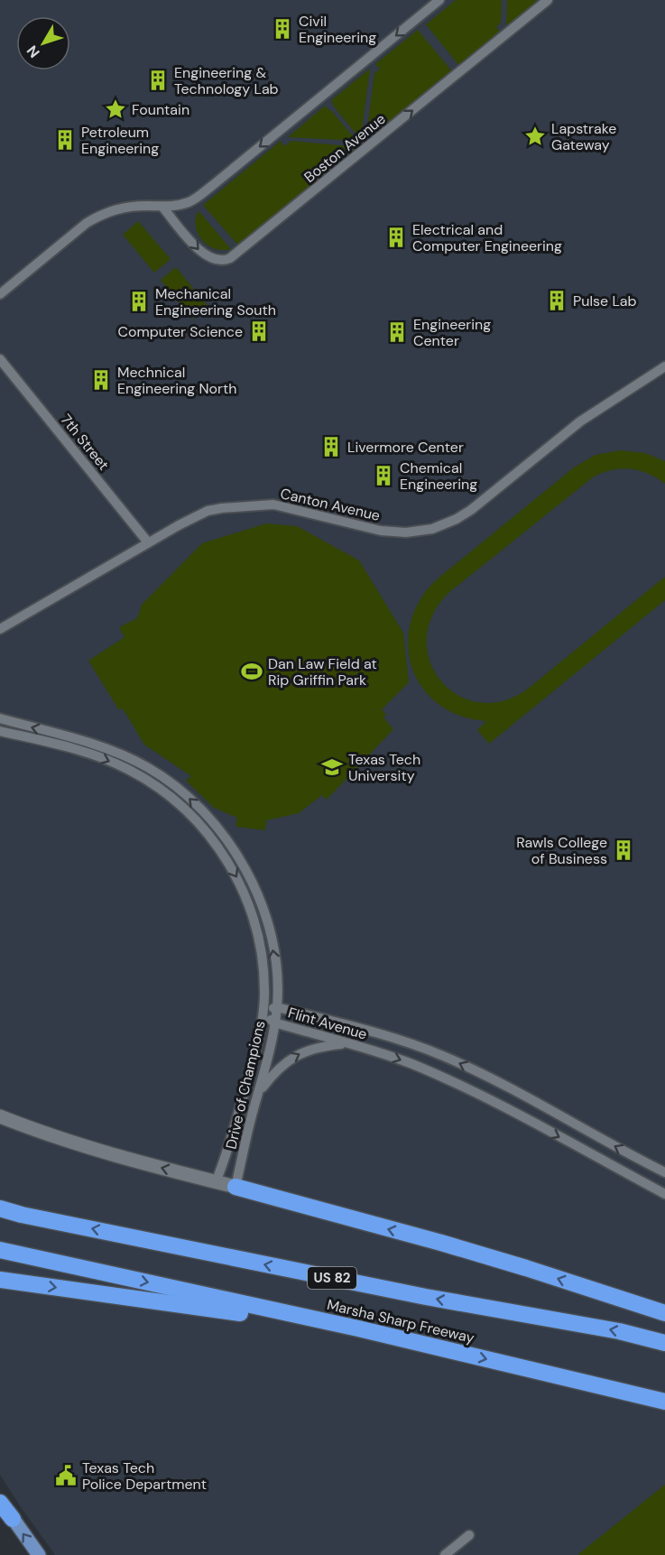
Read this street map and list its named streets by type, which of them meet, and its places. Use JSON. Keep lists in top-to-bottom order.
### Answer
{
  "streets": {
    "highway": ["US 82", "Marsha Sharp Freeway"],
    "street": [
      "Boston Avenue",
      "7th Street",
      "Canton Avenue",
      "Flint Avenue",
      "Drive of Champions"
    ]
  },
  "crossings": [
    ["7th Street", "Canton Avenue"],
    ["Flint Avenue", "Drive of Champions"]
  ],
  "places": {
    "building": [
      "Civil Engineering",
      "Engineering & Technology Lab",
      "Petroleum Engineering",
      "Electrical and Computer Engineering",
      "Pulse Lab",
      "Mechanical Engineering South",
      "Computer Science",
      "Engineering Center",
      "Mechnical Engineering North",
      "Livermore Center",
      "Chemical Engineering",
      "Rawls College of Business"
    ],
    "place": ["Fountain", "Lapstrake Gateway"],
    "sports": ["Dan Law Field at Rip Griffin Park"],
    "school or university": ["Texas Tech University"],
    "public building": ["Texas Tech Police Department"]
  },
  "north": "bottom left"
}
